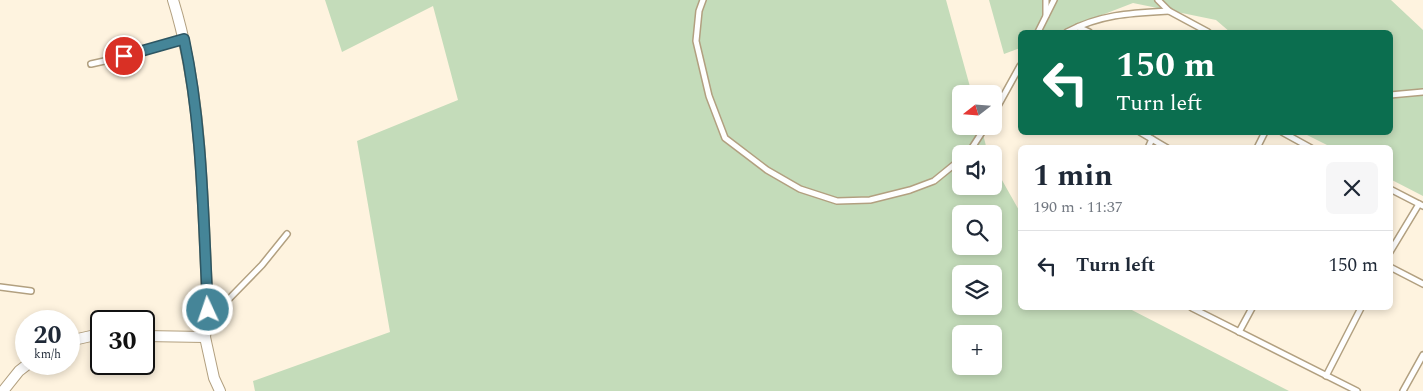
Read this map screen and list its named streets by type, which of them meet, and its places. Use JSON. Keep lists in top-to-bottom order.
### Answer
{
  "north": "left",
  "page": {
    "turn": ["150 m", "Turn left"],
    "map_buttons": "+",
    "heading": ["1 min", "190 m · 11:37"],
    "list": [
      {
        "name": "Turn left",
        "value": "150 m"
      }
    ],
    "speed": "20 km/h",
    "limit": "30"
  }
}
